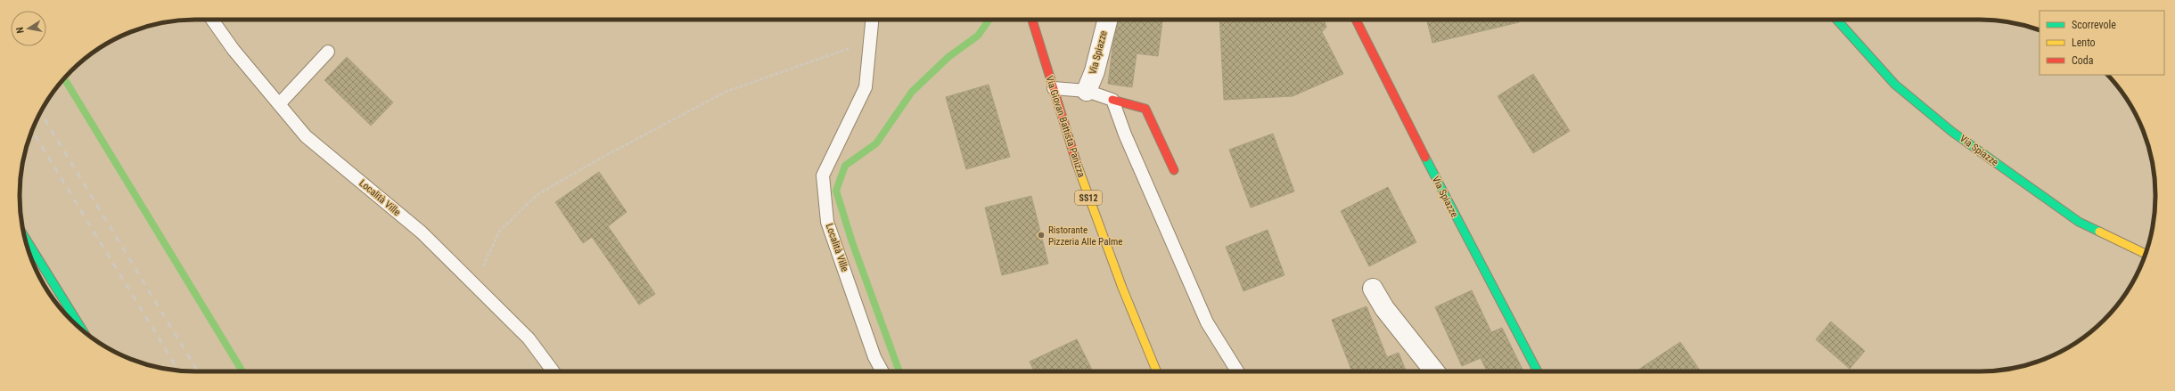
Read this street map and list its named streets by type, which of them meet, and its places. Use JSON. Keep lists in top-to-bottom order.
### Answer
{
  "streets": {
    "street": ["Via Spiazze", "Via Giovan Battista Panizza", "SS12"],
    "lane": ["Località Ville"]
  },
  "places": ["Ristorante Pizzeria Alle Palme"],
  "legend": ["Scorrevole", "Lento", "Coda"],
  "north": "left"
}
